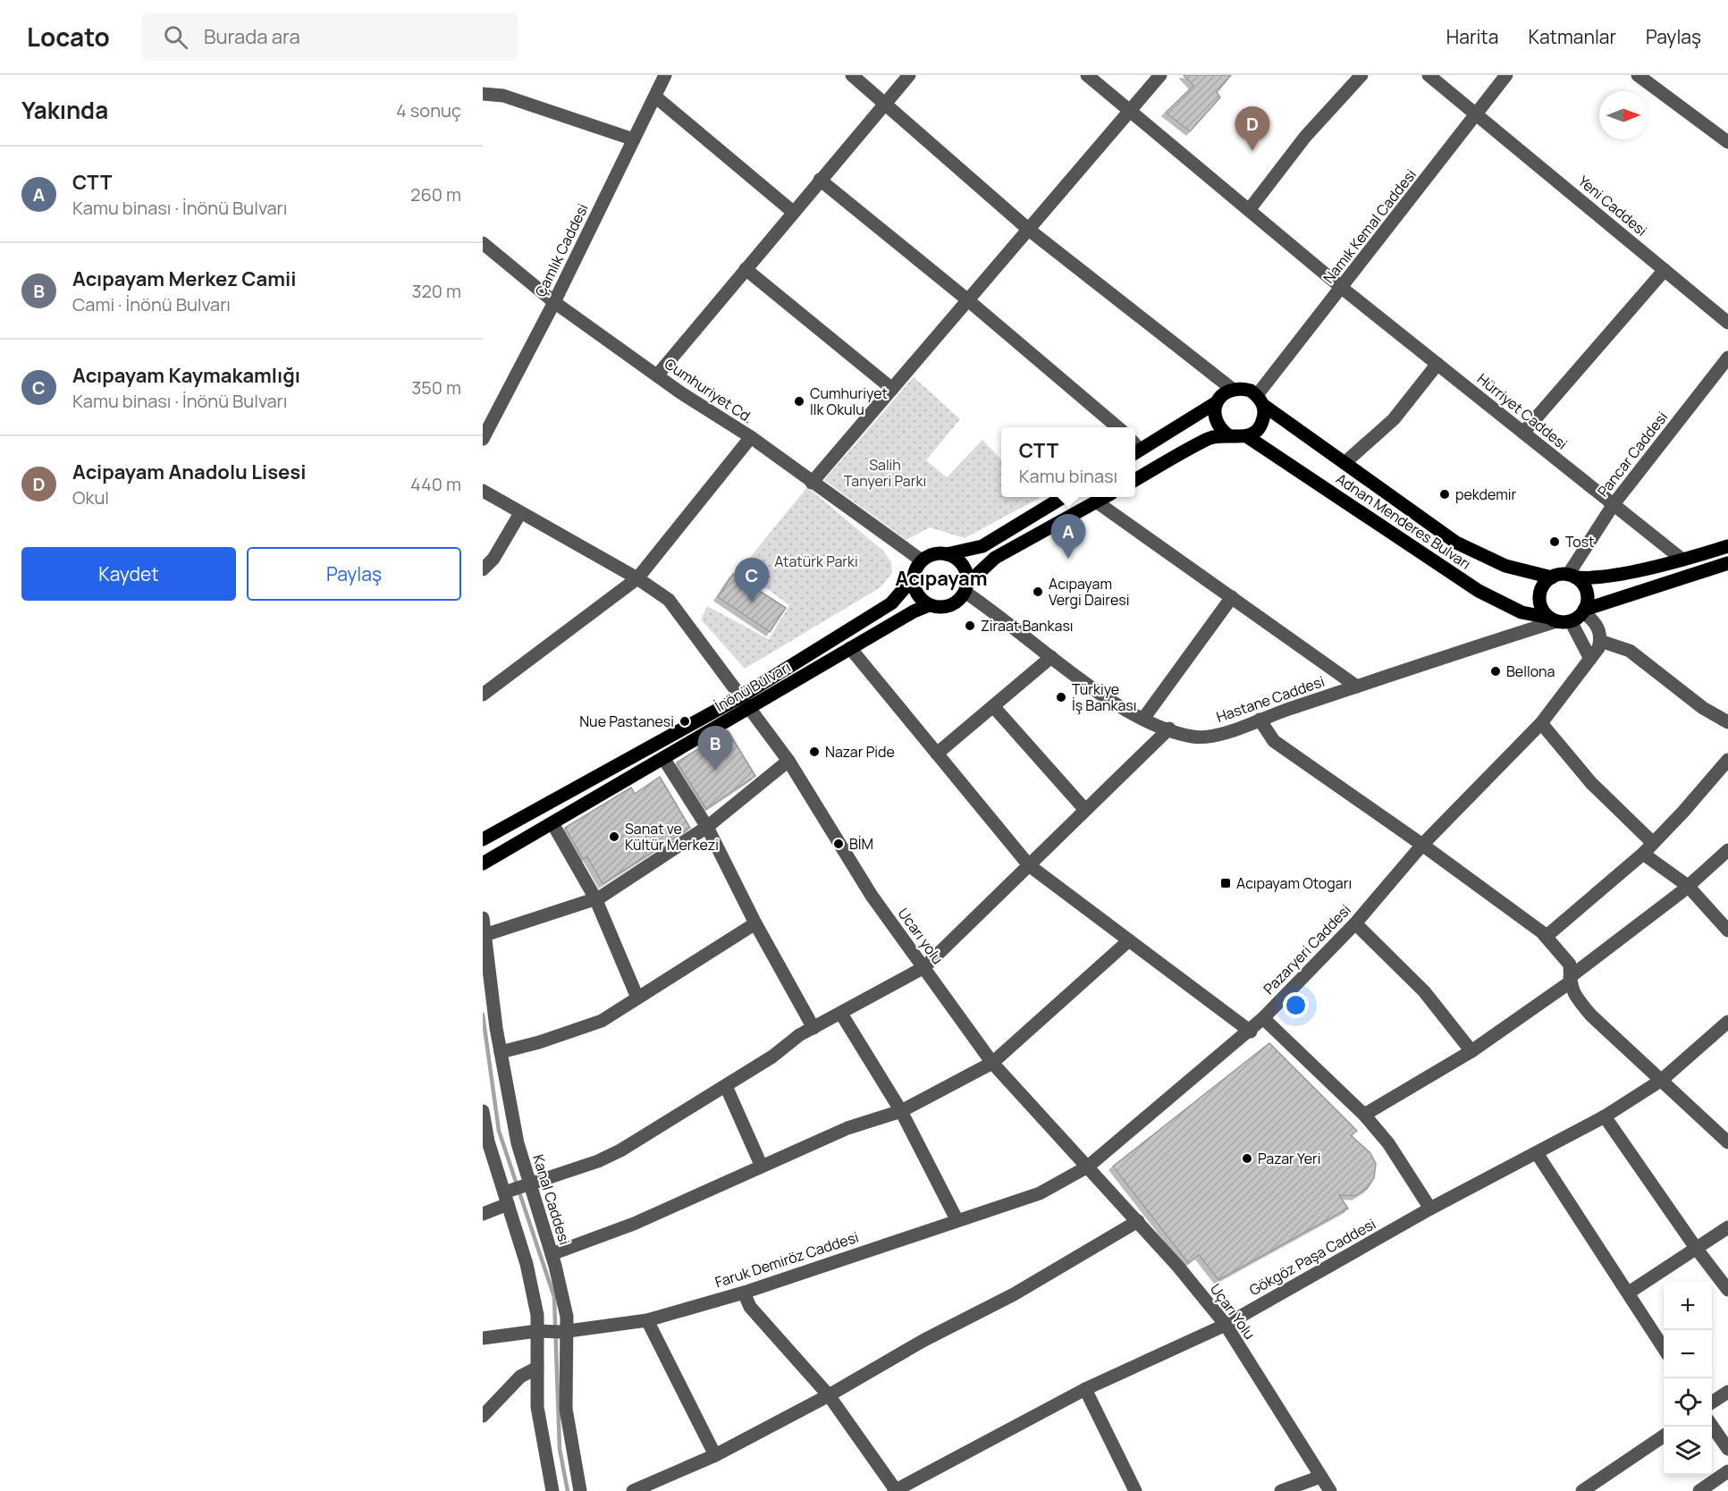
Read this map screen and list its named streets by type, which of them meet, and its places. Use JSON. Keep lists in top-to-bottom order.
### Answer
{
  "streets": {
    "main road": ["Adnan Menderes Bulvarı", "İnönü Bulvarı"],
    "street": [
      "Yeni Caddesi",
      "Namık Kemal Caddesi",
      "Çamlık Caddesi",
      "Cumhuriyet Cd.",
      "Hürriyet Caddesi",
      "Pancar Caddesi",
      "Hastane Caddesi",
      "Ucarı yolu",
      "Pazaryeri Caddesi",
      "Kanal Caddesi",
      "Gökgöz Paşa Caddesi",
      "Faruk Demiröz Caddesi",
      "Uçarı Yolu"
    ]
  },
  "crossings": [
    ["Yeni Caddesi", "Namık Kemal Caddesi"],
    ["Namık Kemal Caddesi", "Hürriyet Caddesi"],
    ["Namık Kemal Caddesi", "Adnan Menderes Bulvarı"],
    ["Çamlık Caddesi", "Cumhuriyet Cd."],
    ["Cumhuriyet Cd.", "İnönü Bulvarı"],
    ["Cumhuriyet Cd.", "Hastane Caddesi"],
    ["Hürriyet Caddesi", "Pancar Caddesi"],
    ["Pancar Caddesi", "Adnan Menderes Bulvarı"],
    ["Pancar Caddesi", "Hastane Caddesi"],
    ["Adnan Menderes Bulvarı", "Hastane Caddesi"],
    ["İnönü Bulvarı", "Hastane Caddesi"],
    ["İnönü Bulvarı", "Ucarı yolu"],
    ["Ucarı yolu", "Pazaryeri Caddesi"],
    ["Ucarı yolu", "Faruk Demiröz Caddesi"],
    ["Ucarı yolu", "Uçarı Yolu"],
    ["Pazaryeri Caddesi", "Faruk Demiröz Caddesi"],
    ["Pazaryeri Caddesi", "Uçarı Yolu"],
    ["Kanal Caddesi", "Faruk Demiröz Caddesi"],
    ["Gökgöz Paşa Caddesi", "Uçarı Yolu"],
    ["Faruk Demiröz Caddesi", "Uçarı Yolu"]
  ],
  "districts": ["Acıpayam"],
  "parks": ["Salih Tanyeri Parkı", "Atatürk Parki"],
  "places": {
    "other": [
      "Cumhuriyet Ilk Okulu",
      "pekdemir",
      "Tost",
      "Acıpayam Vergi Dairesi",
      "Ziraat Bankası",
      "Bellona",
      "Türkiye İş Bankası",
      "Nue Pastanesi",
      "Nazar Pide",
      "Sanat ve Kültür Merkezi",
      "BİM",
      "Pazar Yeri"
    ],
    "transit": ["Acıpayam Otogarı"]
  },
  "north": "right",
  "page": {
    "header": "Locato",
    "search": "Burada ara",
    "nav": ["Harita", "Katmanlar", "Paylaş"],
    "heading": ["Yakında", "4 sonuç"],
    "pins": [
      "D",
      "A",
      "C",
      "B"
    ],
    "list": [
      {
        "mark": "A",
        "name": "CTT",
        "note": "Kamu binası · İnönü Bulvarı",
        "value": "260 m"
      },
      {
        "mark": "B",
        "name": "Acıpayam Merkez Camii",
        "note": "Cami · İnönü Bulvarı",
        "value": "320 m"
      },
      {
        "mark": "C",
        "name": "Acıpayam Kaymakamlığı",
        "note": "Kamu binası · İnönü Bulvarı",
        "value": "350 m"
      },
      {
        "mark": "D",
        "name": "Acipayam Anadolu Lisesi",
        "note": "Okul",
        "value": "440 m"
      }
    ],
    "popup": ["CTT", "Kamu binası"],
    "buttons": ["Kaydet", "Paylaş"],
    "map_buttons": ["+", "−"]
  }
}
